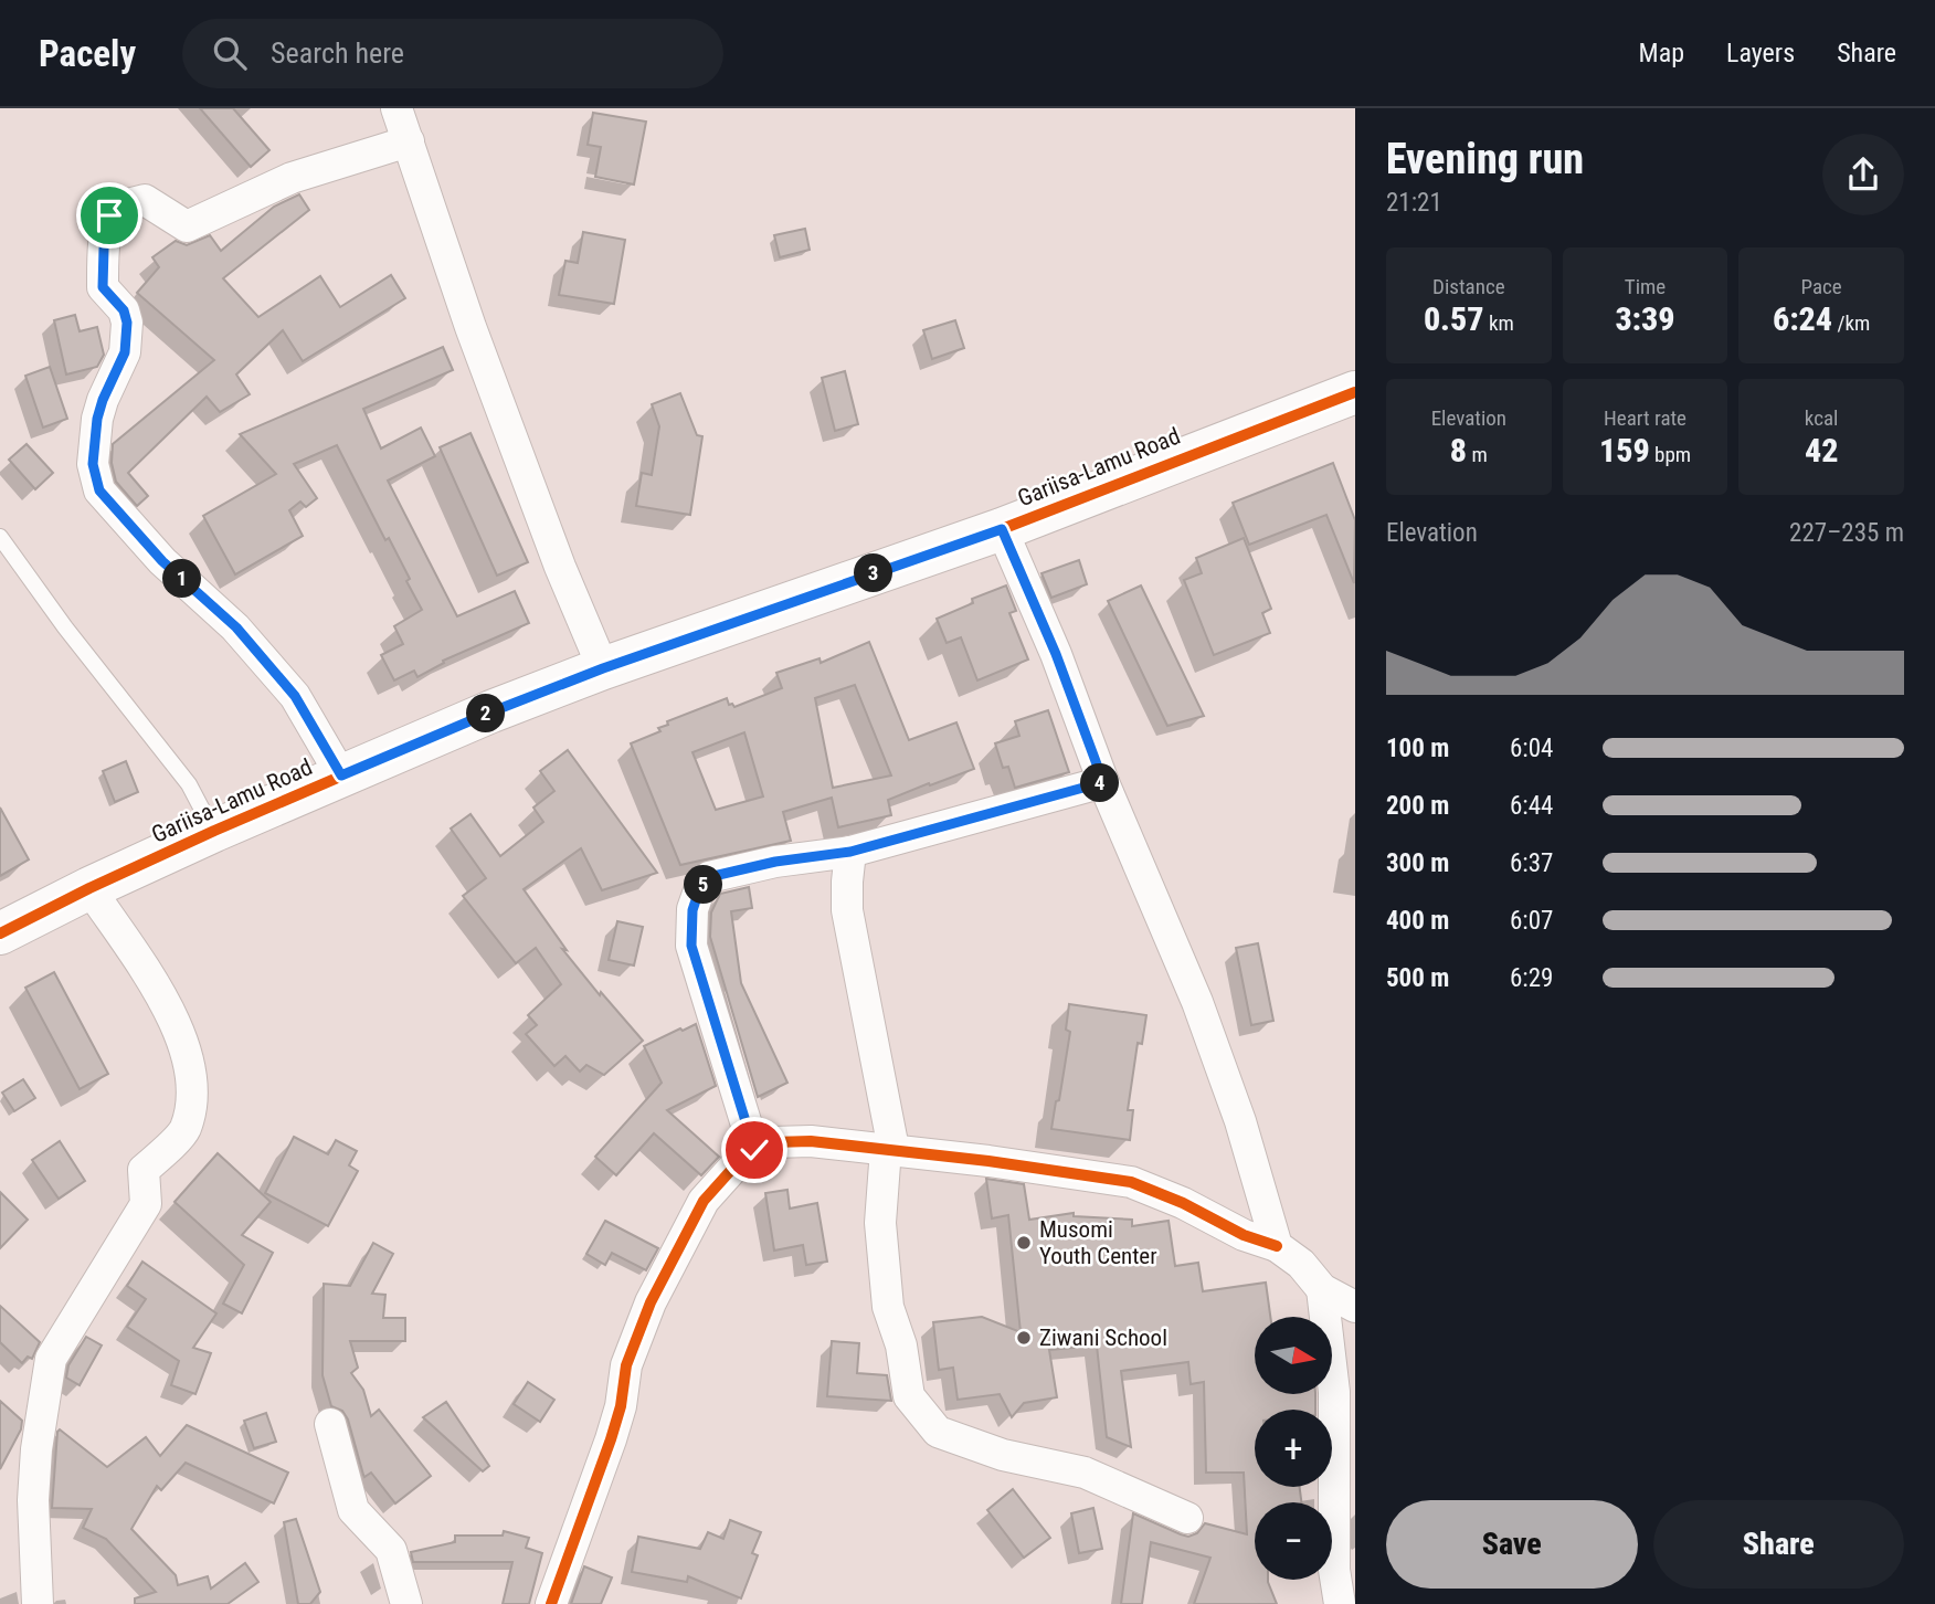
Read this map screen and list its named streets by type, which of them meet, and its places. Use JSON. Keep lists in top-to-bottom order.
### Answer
{
  "streets": {
    "street": ["Gariisa-Lamu Road"]
  },
  "places": ["Musomi Youth Center", "Ziwani School"],
  "north": "right",
  "page": {
    "header": "Pacely",
    "search": "Search here",
    "nav": ["Map", "Layers", "Share"],
    "heading": ["Evening run", "21:21"],
    "stats": [
      ["Distance", "0.57 km"],
      ["Time", "3:39"],
      ["Pace", "6:24 /km"],
      ["Elevation", "8 m"],
      ["Heart rate", "159 bpm"],
      ["kcal", "42"]
    ],
    "chart": ["Elevation", "227–235 m"],
    "pins": [
      "3",
      "1",
      "2",
      "4",
      "5"
    ],
    "list": [
      {
        "name": "100 m",
        "note": "6:04"
      },
      {
        "name": "200 m",
        "note": "6:44"
      },
      {
        "name": "300 m",
        "note": "6:37"
      },
      {
        "name": "400 m",
        "note": "6:07"
      },
      {
        "name": "500 m",
        "note": "6:29"
      }
    ],
    "map_buttons": ["+", "−"],
    "buttons": ["Save", "Share"]
  }
}
